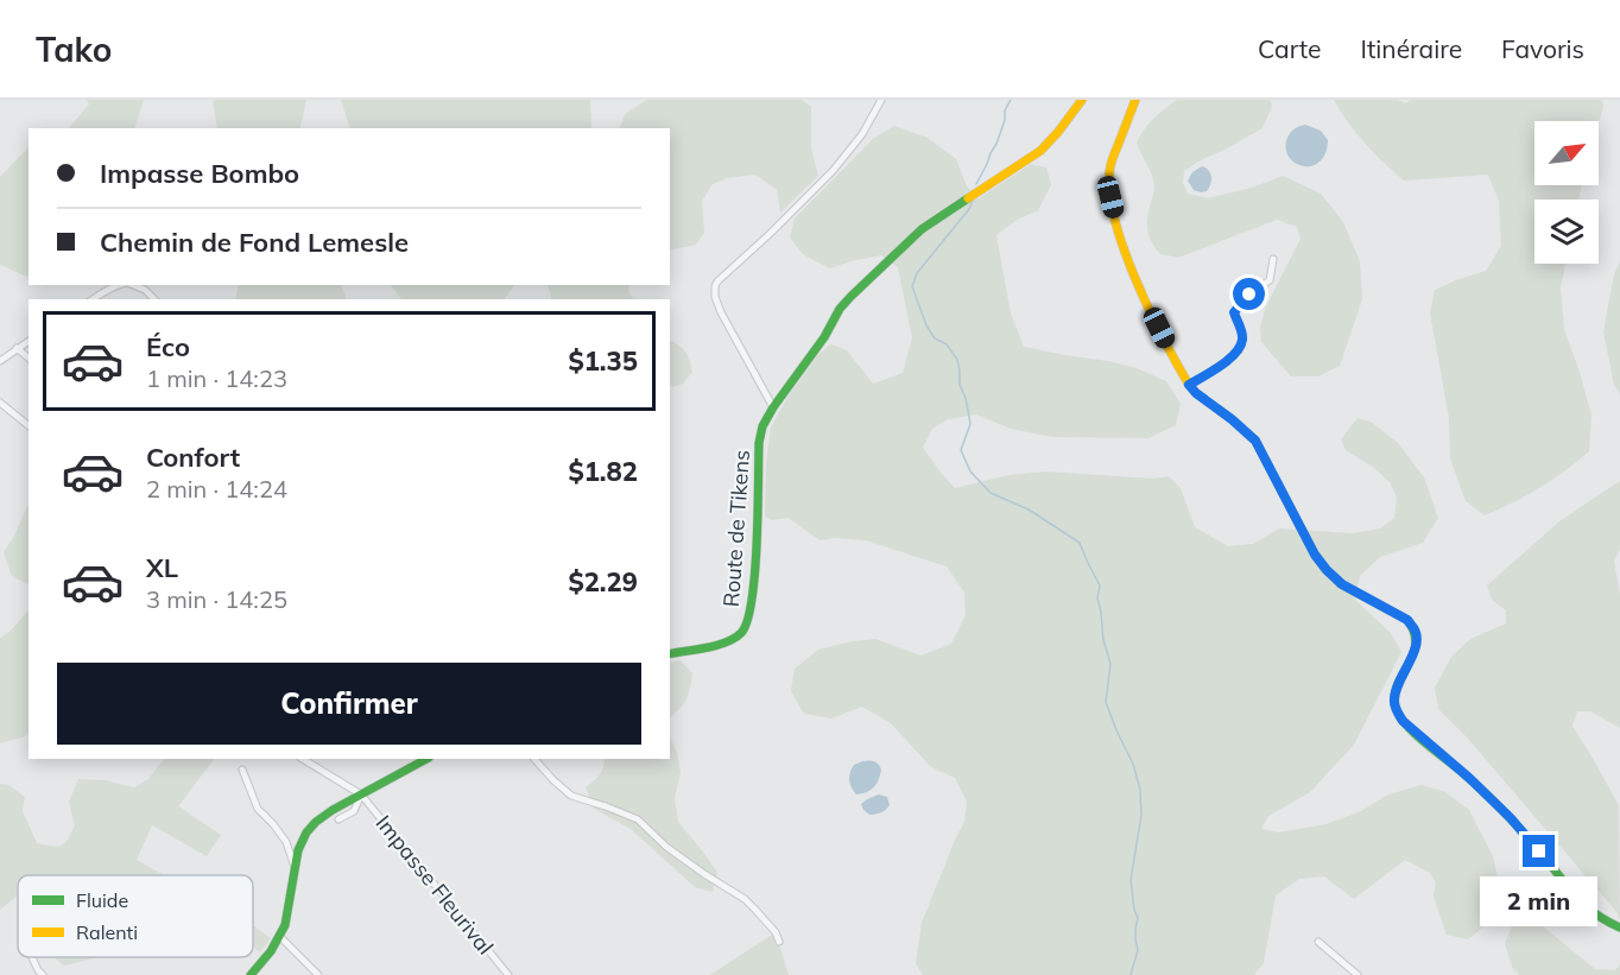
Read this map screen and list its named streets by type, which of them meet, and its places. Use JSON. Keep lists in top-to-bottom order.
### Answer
{
  "streets": {
    "street": ["Route de Tikens", "Impasse Fleurival"]
  },
  "legend": ["Fluide", "Ralenti"],
  "north": "top right",
  "page": {
    "header": "Tako",
    "nav": ["Carte", "Itinéraire", "Favoris"],
    "banner": ["Impasse Bombo", "Chemin de Fond Lemesle"],
    "list": [
      {
        "name": "Éco",
        "note": "1 min · 14:23",
        "value": "$1.35"
      },
      {
        "name": "Confort",
        "note": "2 min · 14:24",
        "value": "$1.82"
      },
      {
        "name": "XL",
        "note": "3 min · 14:25",
        "value": "$2.29"
      }
    ],
    "buttons": "Confirmer",
    "bubble": "2 min"
  }
}
